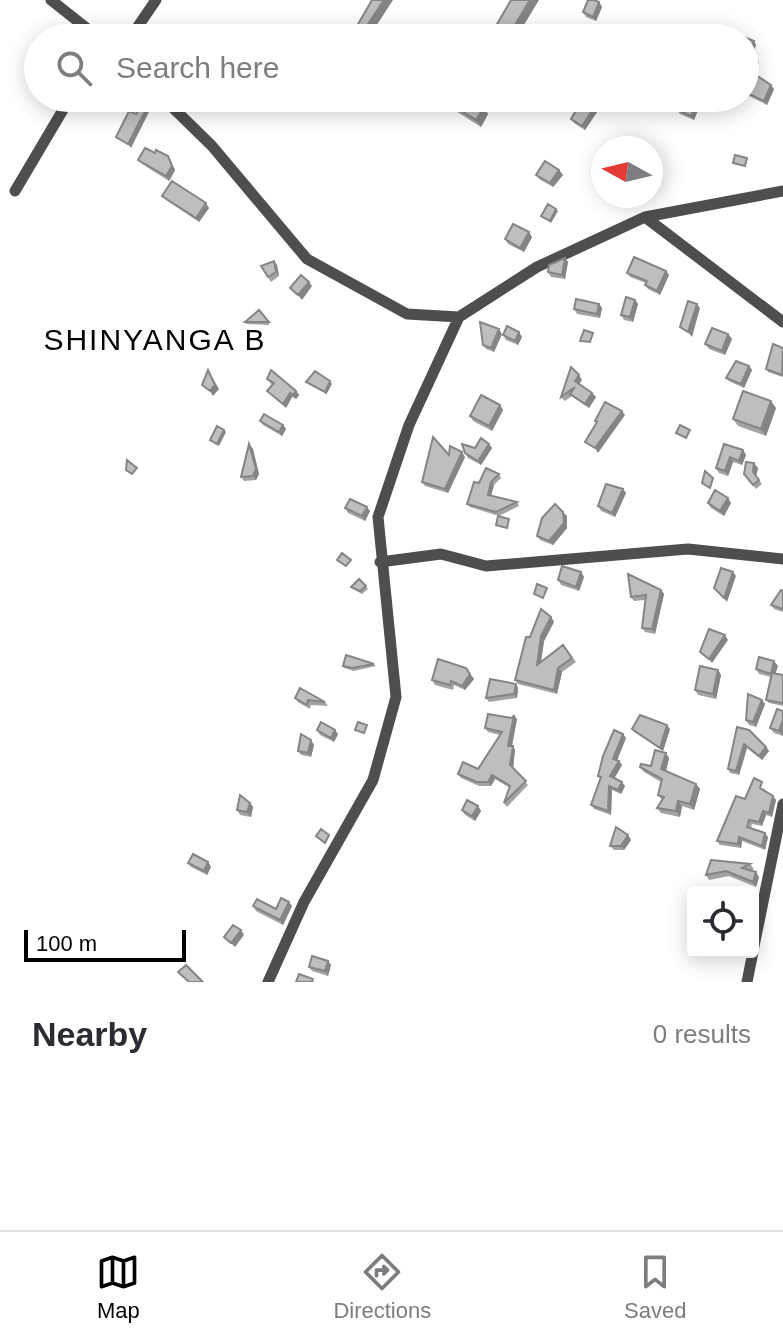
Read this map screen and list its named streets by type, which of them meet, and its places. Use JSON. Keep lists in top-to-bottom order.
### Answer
{
  "districts": ["SHINYANGA B"],
  "scale_bar": "100 m",
  "north": "left",
  "page": {
    "search": "Search here",
    "scale": "100 m",
    "heading": ["Nearby", "0 results"],
    "nav": ["Map", "Directions", "Saved"]
  }
}
